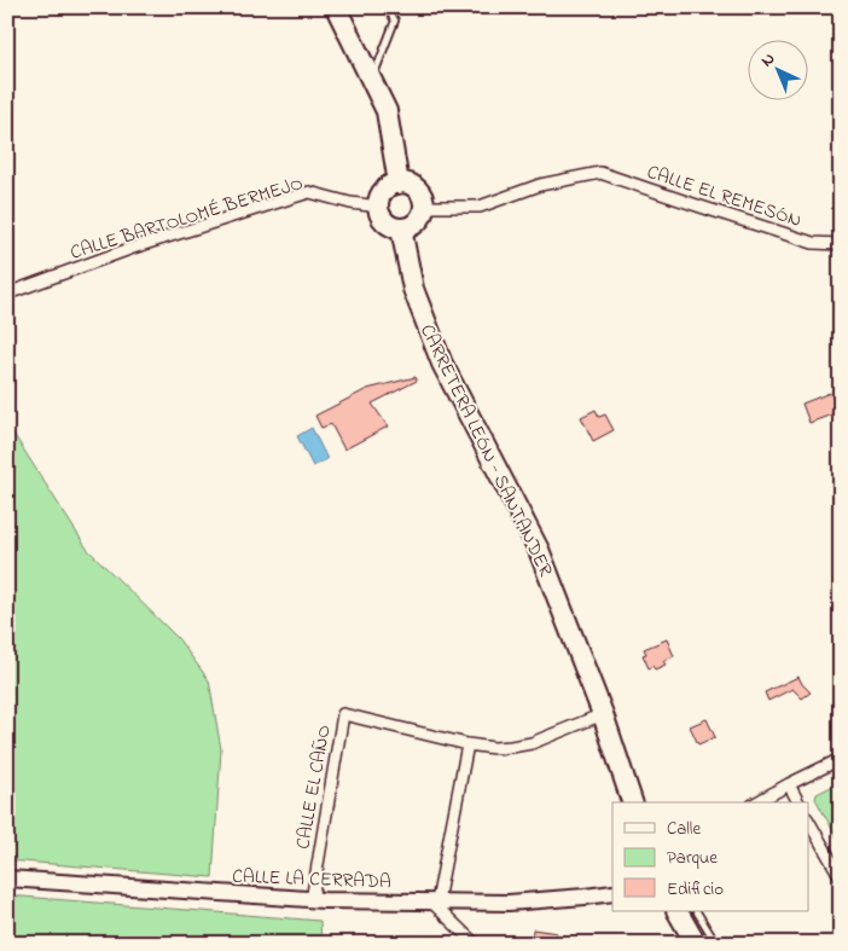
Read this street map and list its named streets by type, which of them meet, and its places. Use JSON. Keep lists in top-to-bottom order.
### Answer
{
  "streets": {
    "highway": ["CARRETERA LEÓN - SANTANDER"],
    "street": [
      "CALLE EL REMESÓN",
      "CALLE BARTOLOMÉ BERMEJO",
      "CALLE EL CAÑO",
      "CALLE LA CERRADA"
    ]
  },
  "crossings": [
    ["CALLE EL REMESÓN", "CALLE BARTOLOMÉ BERMEJO"],
    ["CALLE EL REMESÓN", "CARRETERA LEÓN - SANTANDER"],
    ["CALLE BARTOLOMÉ BERMEJO", "CARRETERA LEÓN - SANTANDER"],
    ["CALLE EL CAÑO", "CALLE LA CERRADA"]
  ],
  "legend": ["Calle", "Parque", "Edificio"],
  "north": "top left"
}
